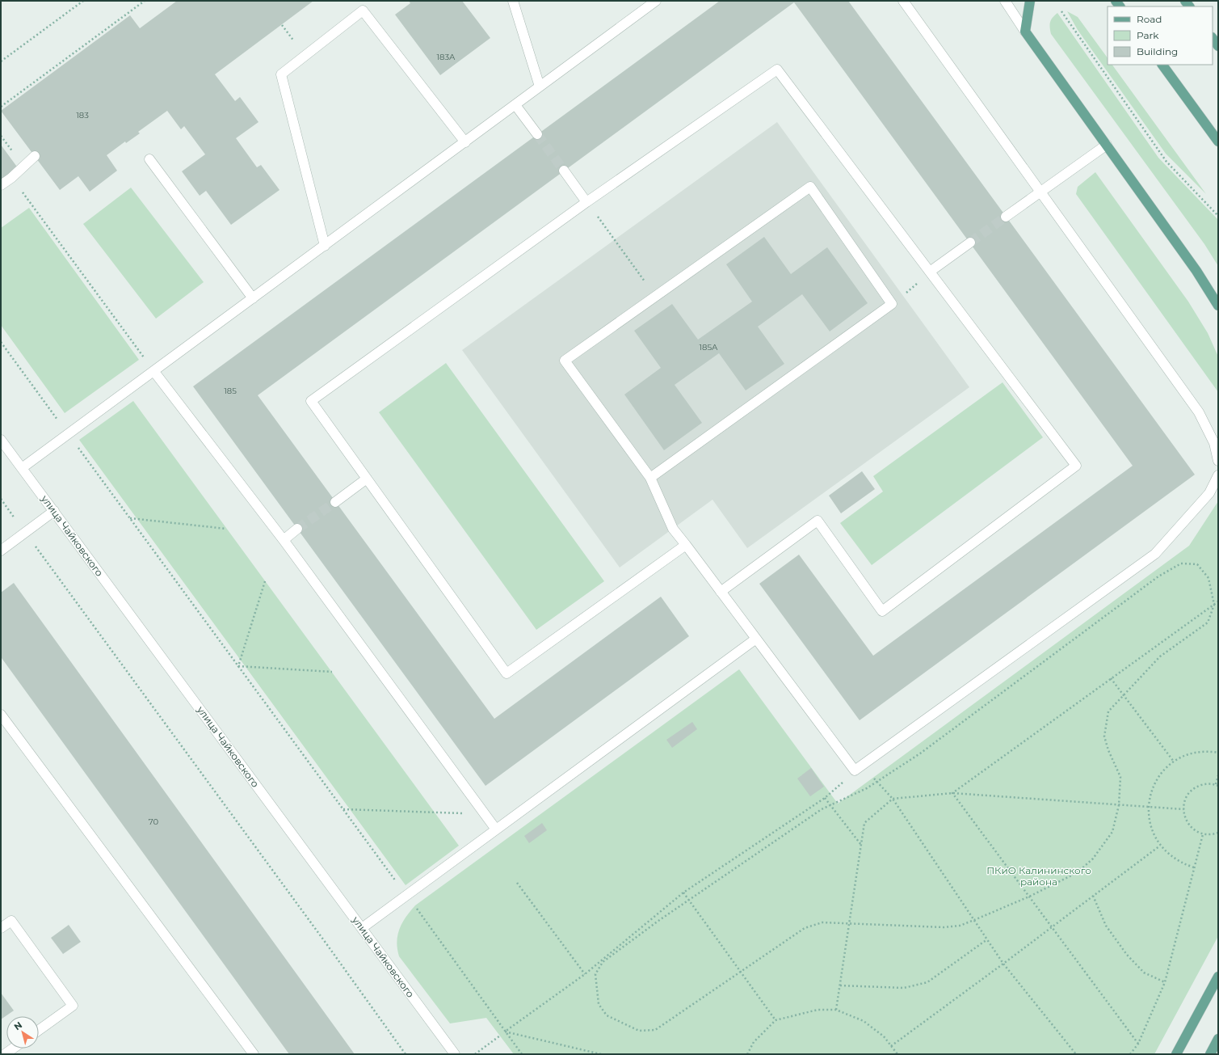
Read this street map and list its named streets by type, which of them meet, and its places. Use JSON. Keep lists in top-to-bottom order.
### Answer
{
  "streets": {
    "street": ["улица Чайковского"]
  },
  "parks": ["ПКиО Калининского района"],
  "house_numbers": [
    "183А",
    "183",
    "185А",
    "185",
    "70"
  ],
  "legend": ["Road", "Park", "Building"],
  "north": "top left"
}
